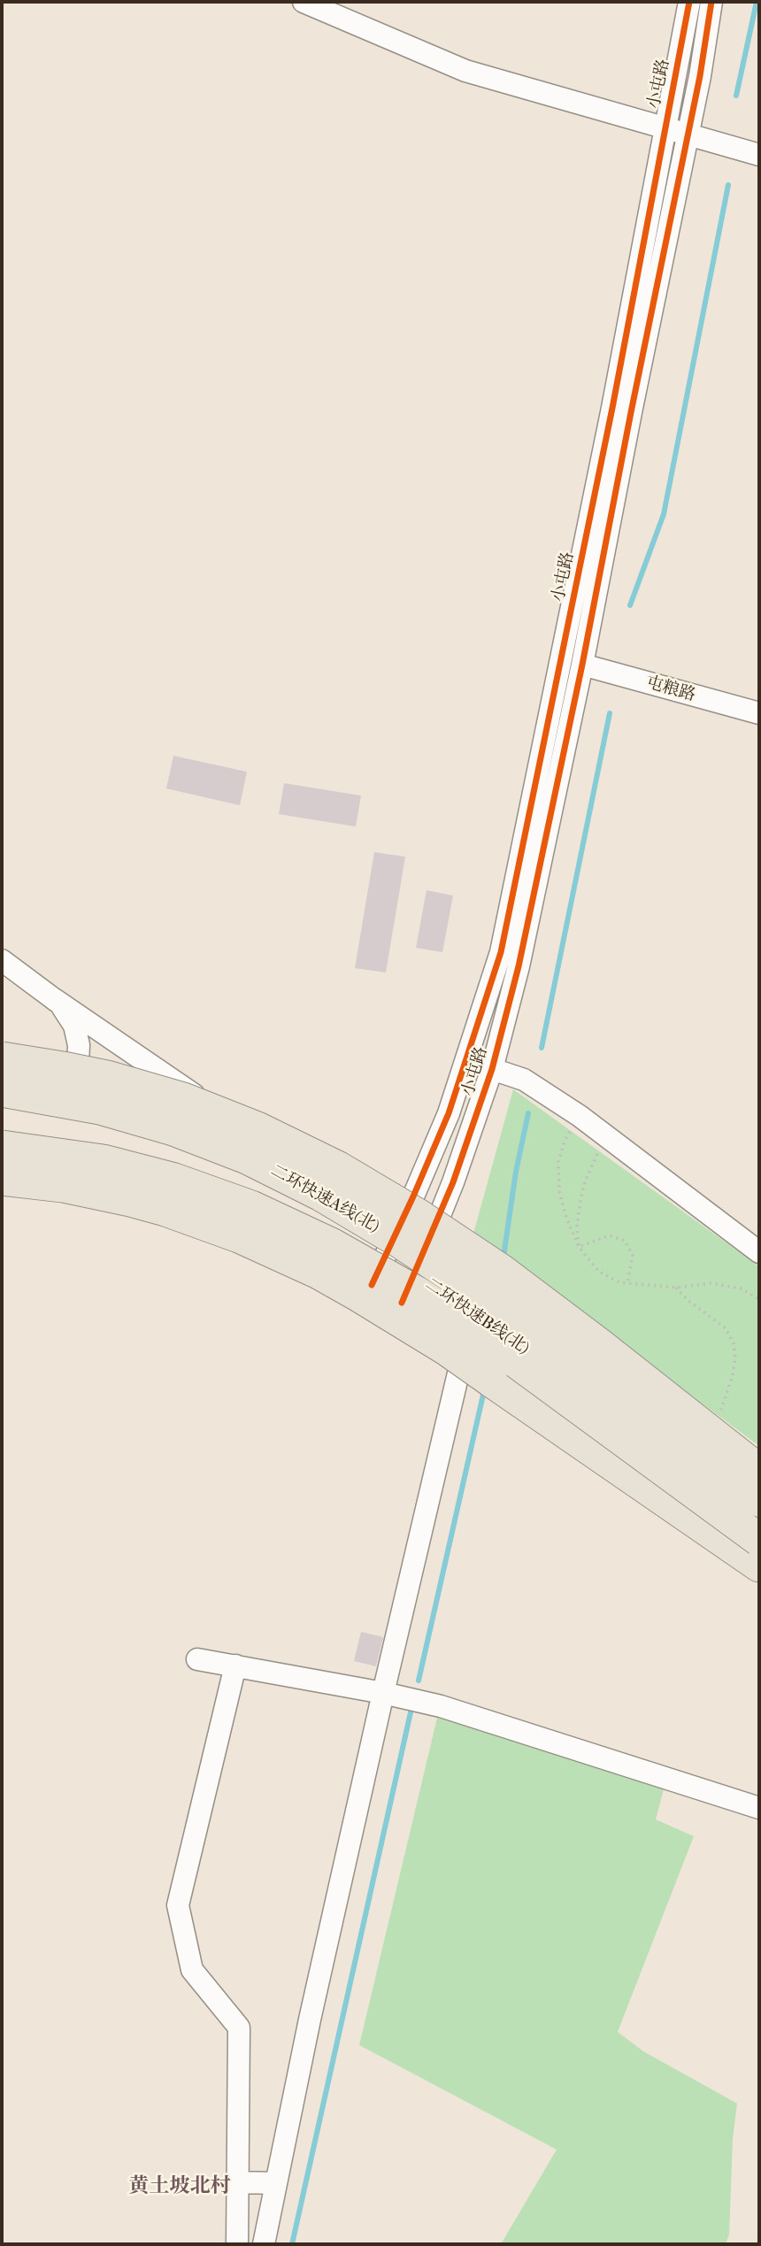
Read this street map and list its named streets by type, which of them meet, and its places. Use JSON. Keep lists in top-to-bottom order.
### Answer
{
  "streets": {
    "highway": ["二环快速A线(北)", "二环快速B线(北)"],
    "street": ["小屯路", "屯粮路"]
  },
  "crossings": [
    ["小屯路", "屯粮路"]
  ],
  "districts": ["黄土坡北村"]
}
